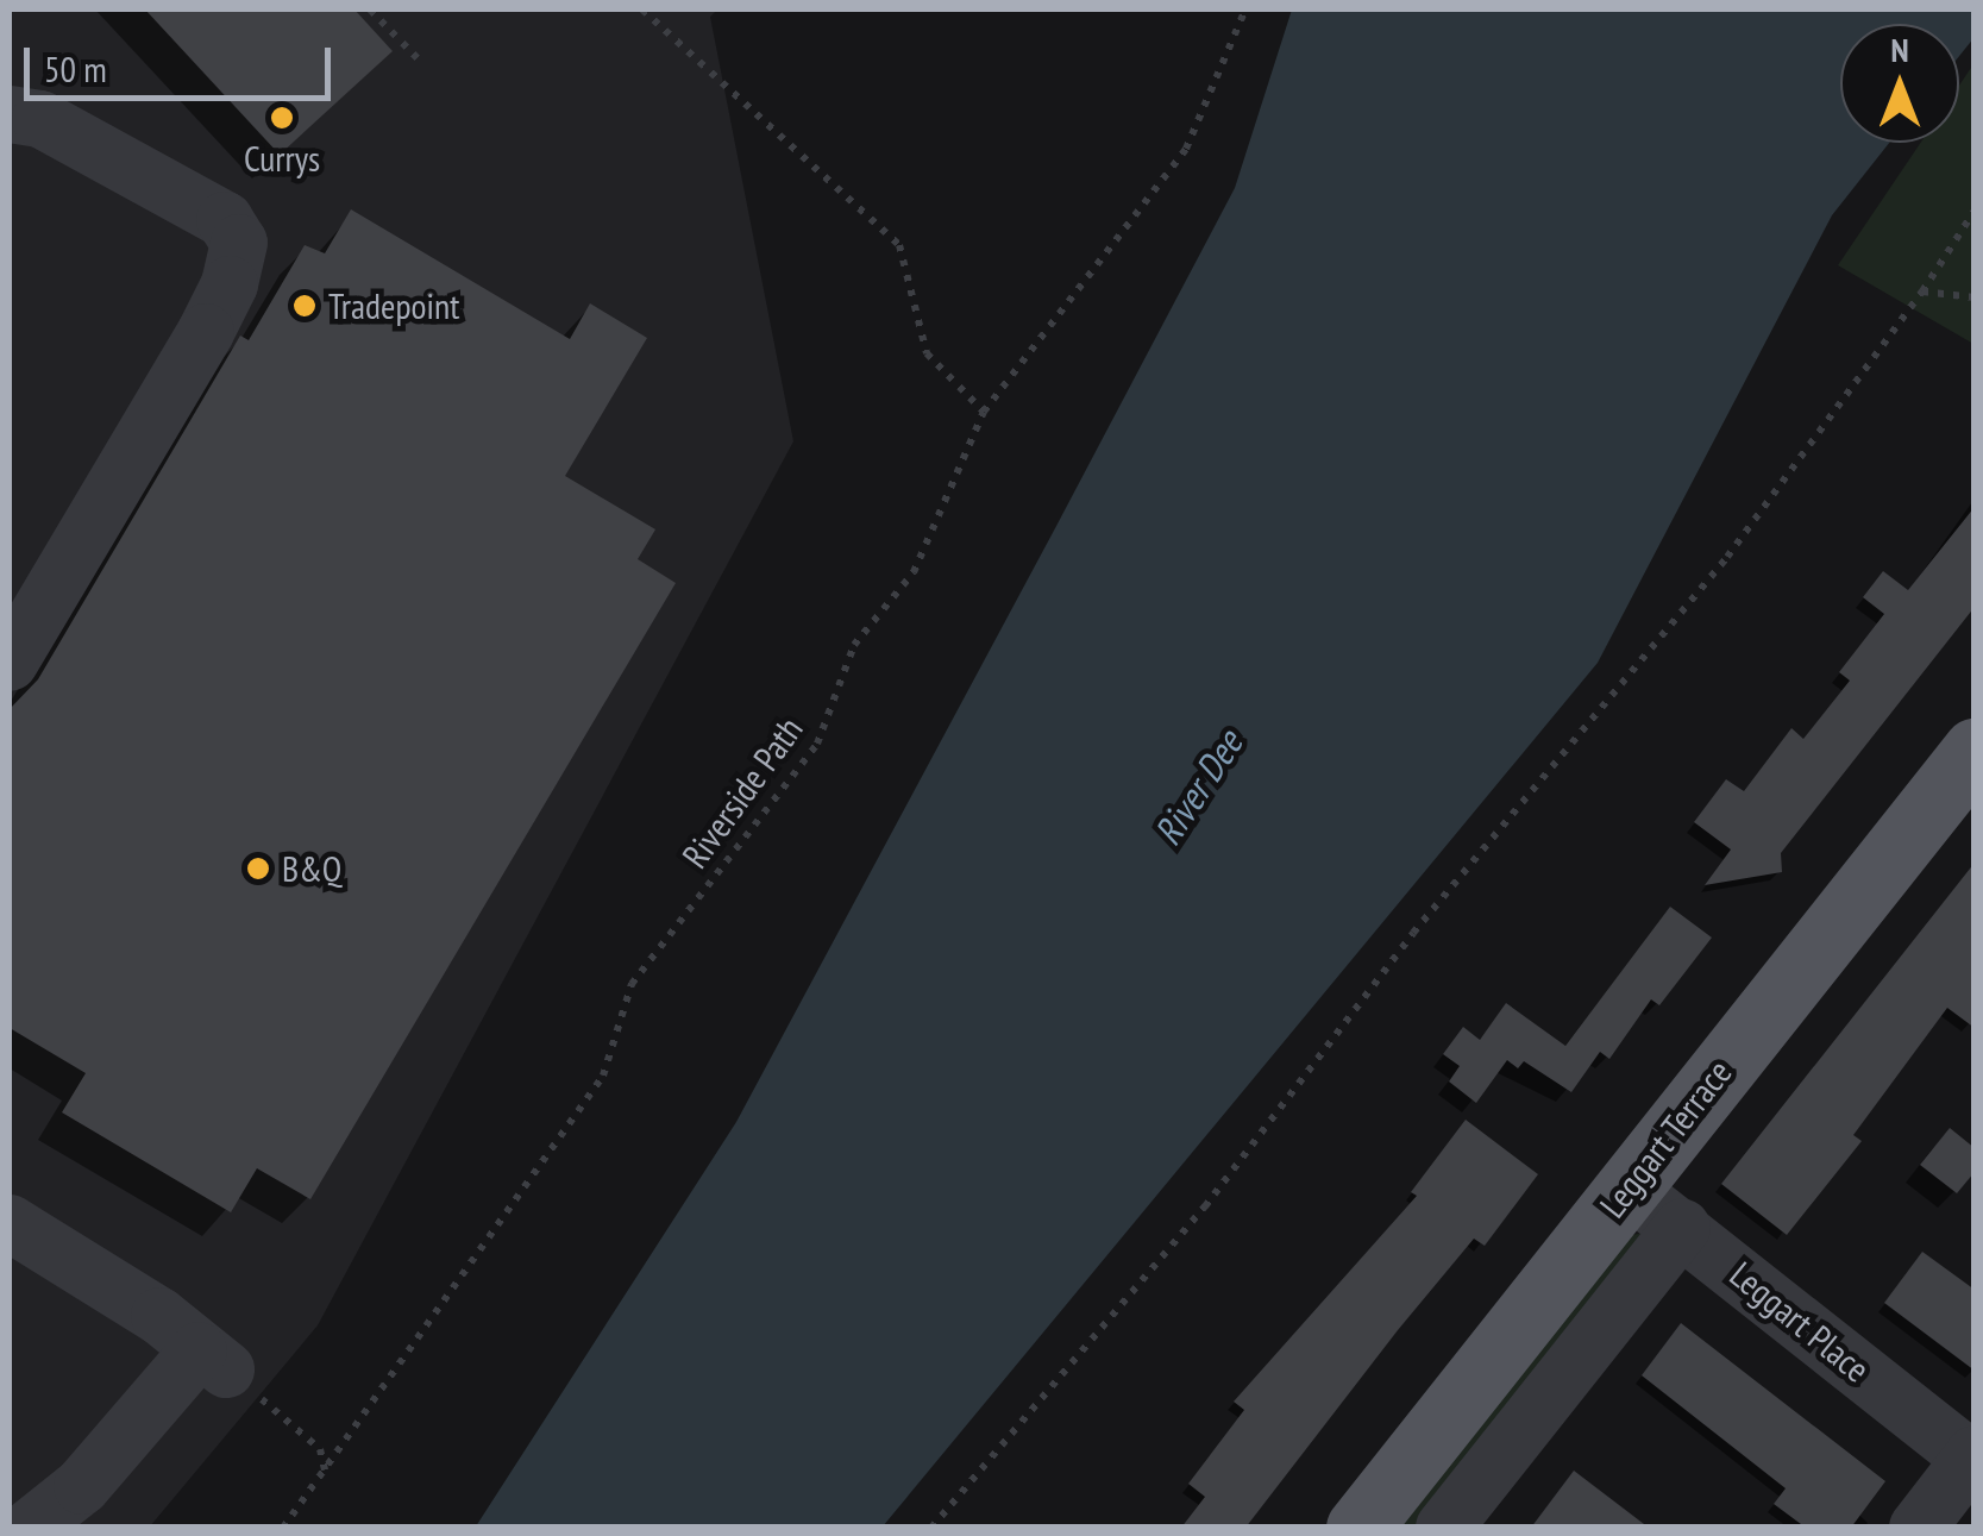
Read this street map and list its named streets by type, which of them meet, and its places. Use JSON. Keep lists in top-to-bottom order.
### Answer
{
  "streets": {
    "main road": ["Leggart Terrace"],
    "street": ["Leggart Place"],
    "path": ["Riverside Path"]
  },
  "crossings": [
    ["Leggart Terrace", "Leggart Place"]
  ],
  "water": ["River Dee"],
  "places": ["Currys", "Tradepoint", "B&Q"],
  "scale_bar": "50 m",
  "north": "top"
}
